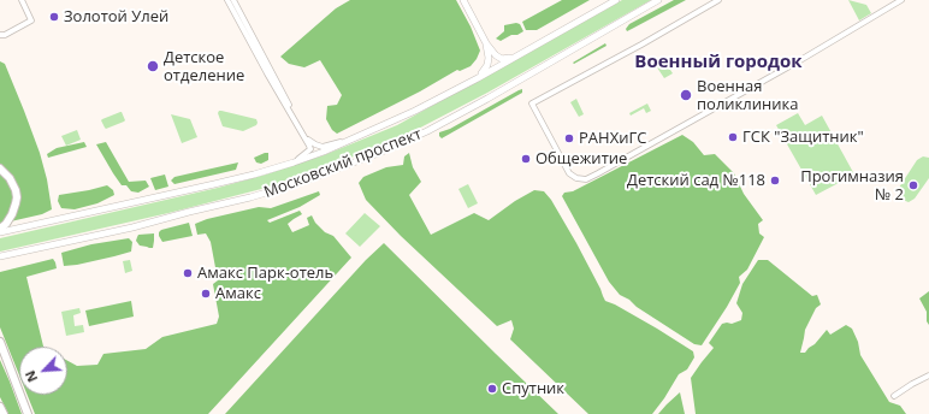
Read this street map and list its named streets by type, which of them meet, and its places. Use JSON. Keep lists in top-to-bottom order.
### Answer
{
  "streets": {
    "main road": ["Московский проспект"]
  },
  "districts": ["Военный городок"],
  "places": [
    "Золотой Улей",
    "Детское отделение",
    "Военная поликлиника",
    "ГСК \"Защитник\"",
    "РАНХиГС",
    "Общежитие",
    "Детский сад №118",
    "Прогимназия № 2",
    "Амакс Парк-отель",
    "Амакс",
    "Спутник"
  ],
  "north": "bottom left"
}
